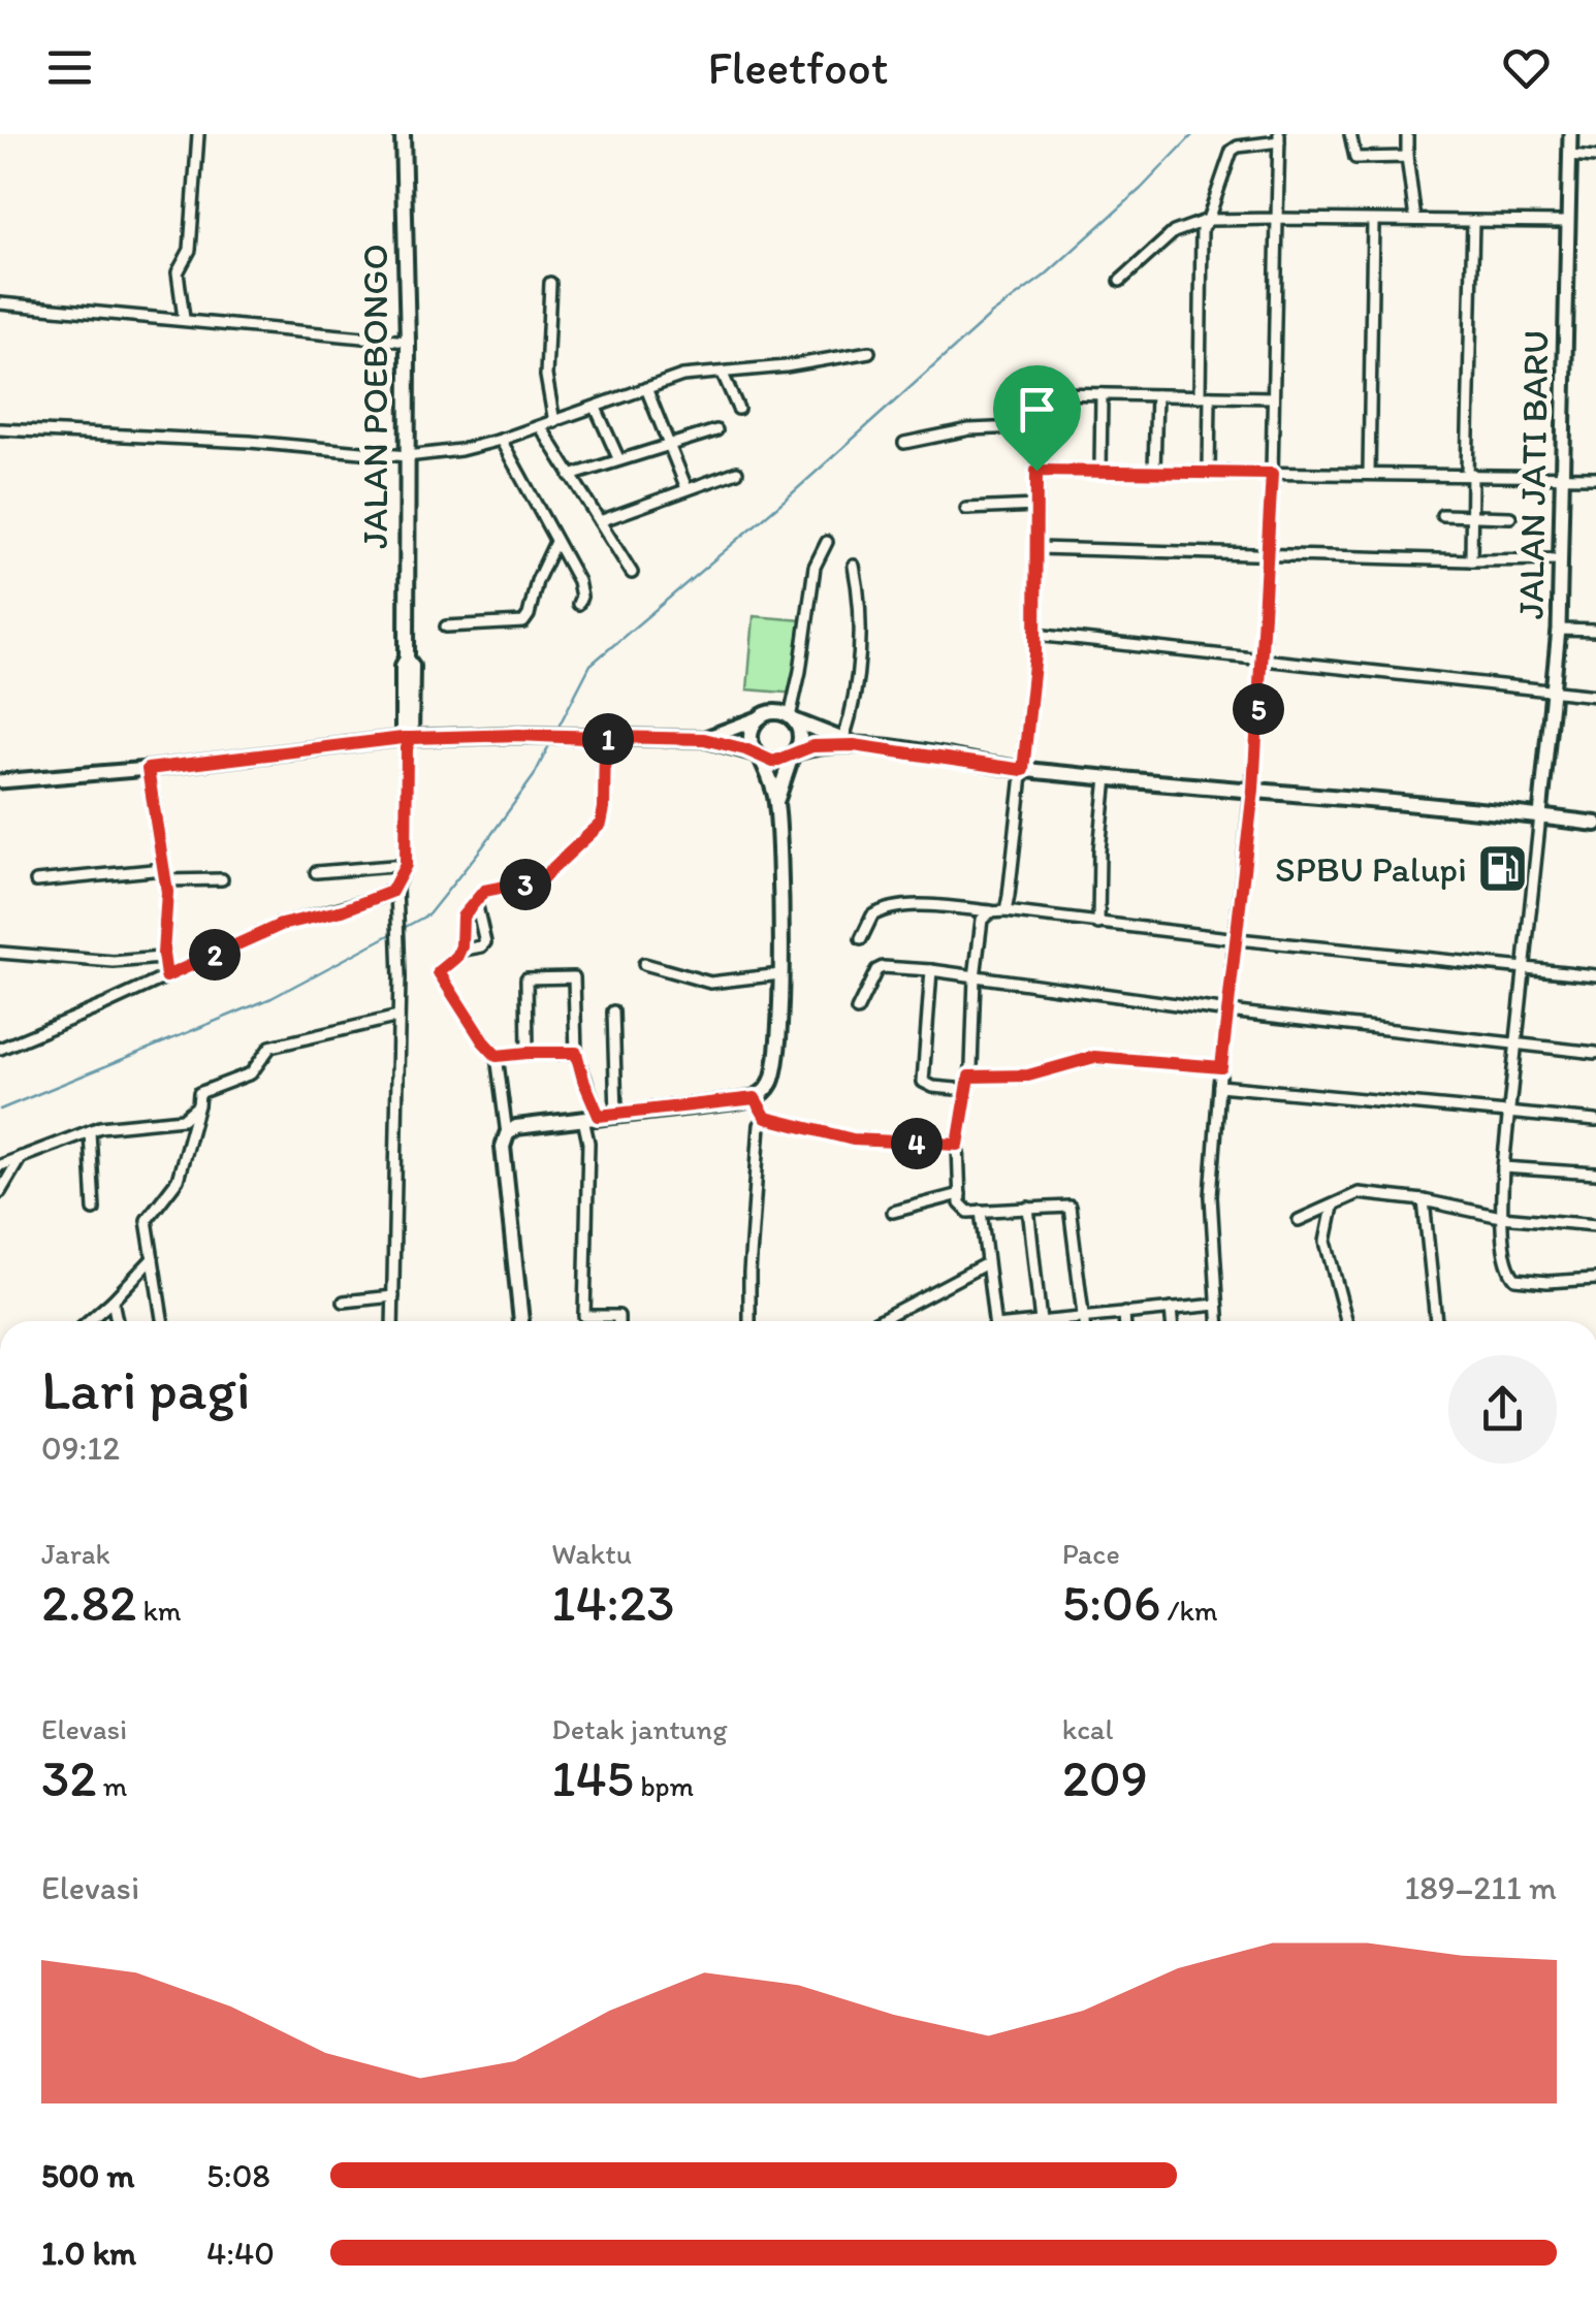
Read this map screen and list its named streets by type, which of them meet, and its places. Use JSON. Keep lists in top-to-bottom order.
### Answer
{
  "streets": {
    "main road": ["JALAN POEBONGO"],
    "street": ["JALAN JATI BARU"]
  },
  "places": {
    "fuel station": ["SPBU Palupi"]
  },
  "page": {
    "header": "Fleetfoot",
    "pins": [
      "5",
      "1",
      "3",
      "2",
      "4"
    ],
    "heading": ["Lari pagi", "09:12"],
    "stats": [
      ["Jarak", "2.82 km"],
      ["Waktu", "14:23"],
      ["Pace", "5:06 /km"],
      ["Elevasi", "32 m"],
      ["Detak jantung", "145 bpm"],
      ["kcal", "209"]
    ],
    "chart": ["Elevasi", "189–211 m"],
    "list": [
      {
        "name": "500 m",
        "note": "5:08"
      },
      {
        "name": "1.0 km",
        "note": "4:40"
      }
    ]
  }
}
